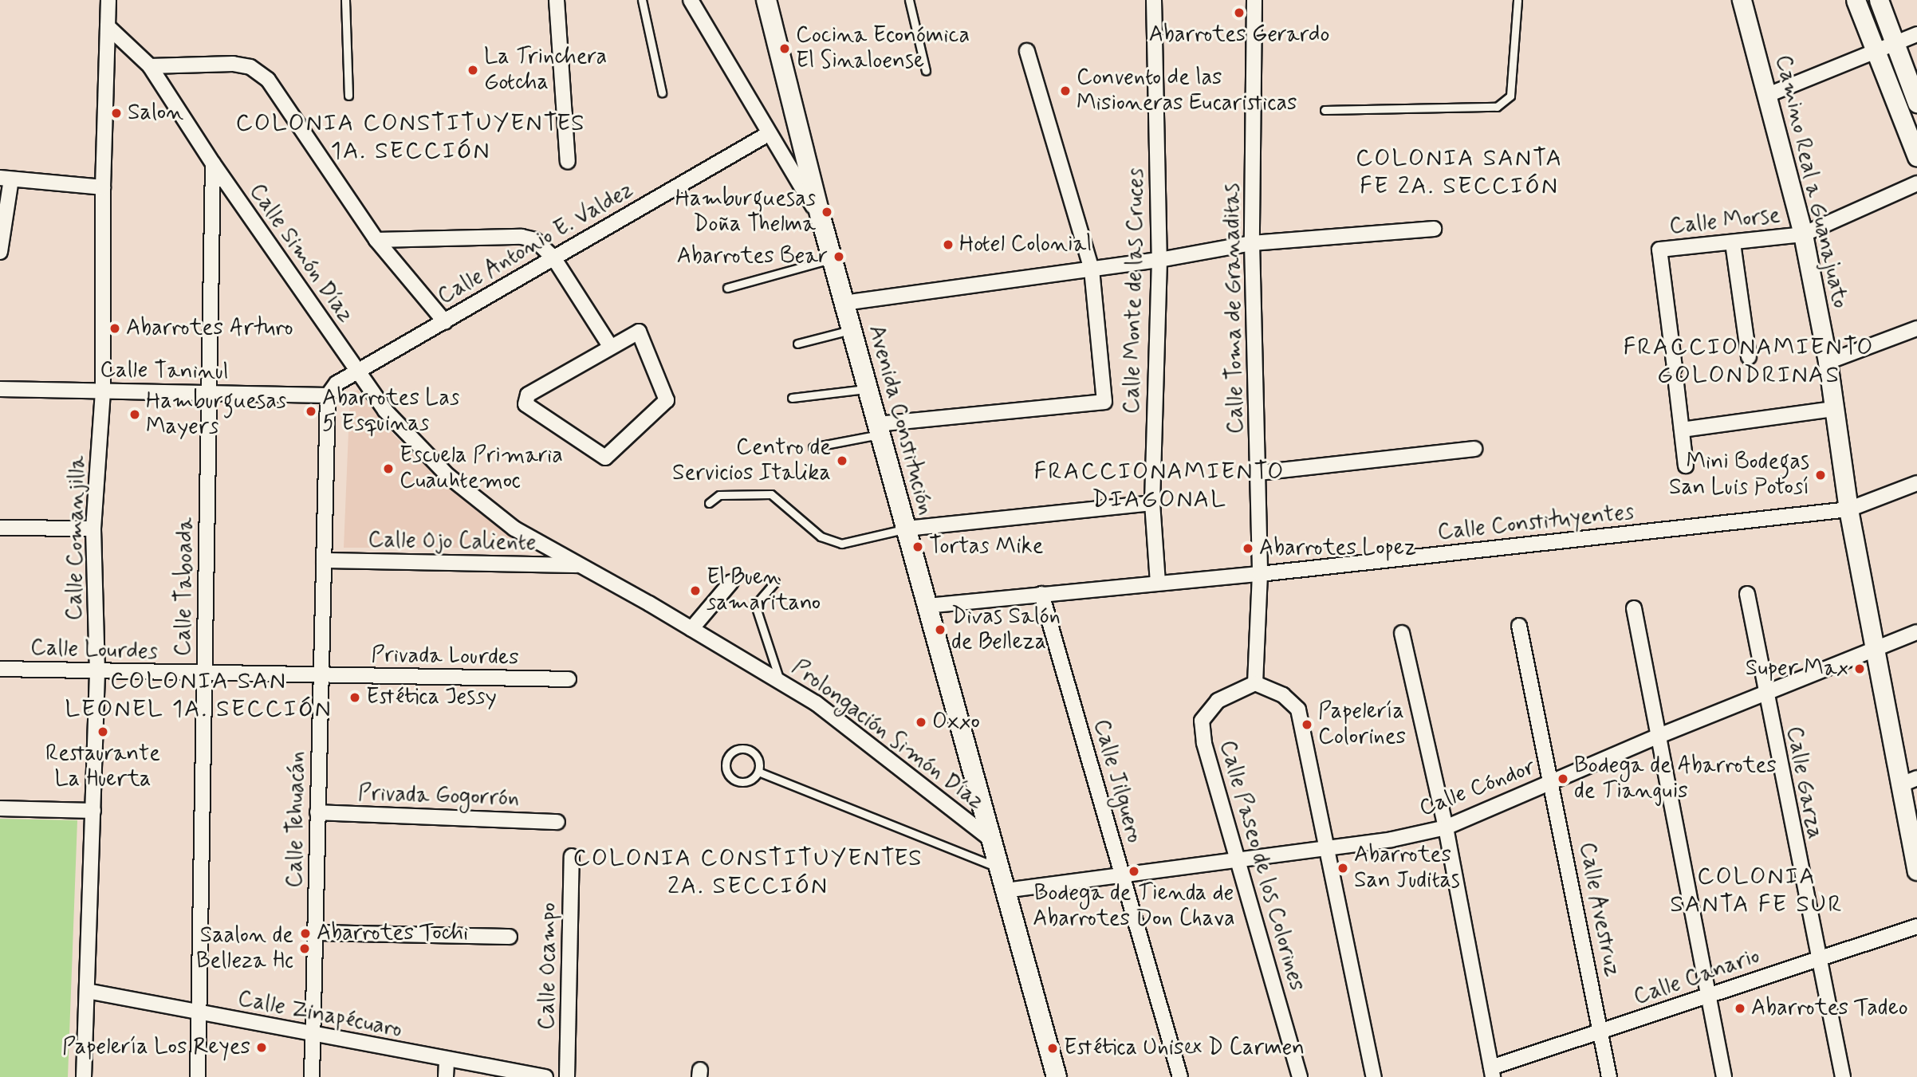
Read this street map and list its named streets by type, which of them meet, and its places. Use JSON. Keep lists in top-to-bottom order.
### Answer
{
  "streets": {
    "main road": ["Avenida Constitución"],
    "street": [
      "Camino Real a Guanajuato",
      "Calle Morse",
      "Calle Antonio E. Valdez",
      "Calle Simón Díaz",
      "Calle Monte de las Cruces",
      "Calle Toma de Granaditas",
      "Calle Taninul",
      "Calle Constituyentes",
      "Calle Comanjilla",
      "Calle Ojo Caliente",
      "Calle Taboada",
      "Calle Lourdes",
      "Privada Lourdes",
      "Prolongación Simón Díaz",
      "Calle Jilguero",
      "Calle Garza",
      "Calle Cóndor",
      "Privada Gogorrón",
      "Calle Tehuacán",
      "Calle Paseo de los Colorines",
      "Calle Avestruz",
      "Calle Ocampo",
      "Calle Canario",
      "Calle Zinapécuaro"
    ]
  },
  "crossings": [
    ["Camino Real a Guanajuato", "Calle Morse"],
    ["Camino Real a Guanajuato", "Calle Constituyentes"],
    ["Camino Real a Guanajuato", "Calle Cóndor"],
    ["Calle Antonio E. Valdez", "Calle Simón Díaz"],
    ["Calle Antonio E. Valdez", "Calle Taninul"],
    ["Calle Antonio E. Valdez", "Prolongación Simón Díaz"],
    ["Calle Antonio E. Valdez", "Calle Tehuacán"],
    ["Calle Simón Díaz", "Calle Comanjilla"],
    ["Calle Simón Díaz", "Calle Taboada"],
    ["Calle Simón Díaz", "Prolongación Simón Díaz"],
    ["Calle Monte de las Cruces", "Calle Constituyentes"],
    ["Calle Toma de Granaditas", "Calle Constituyentes"],
    ["Calle Toma de Granaditas", "Calle Paseo de los Colorines"],
    ["Calle Taninul", "Calle Comanjilla"],
    ["Calle Taninul", "Calle Taboada"],
    ["Calle Taninul", "Calle Tehuacán"],
    ["Avenida Constitución", "Calle Constituyentes"],
    ["Avenida Constitución", "Prolongación Simón Díaz"],
    ["Avenida Constitución", "Calle Cóndor"],
    ["Calle Constituyentes", "Calle Jilguero"],
    ["Calle Comanjilla", "Calle Lourdes"],
    ["Calle Comanjilla", "Calle Zinapécuaro"],
    ["Calle Ojo Caliente", "Prolongación Simón Díaz"],
    ["Calle Ojo Caliente", "Calle Tehuacán"],
    ["Calle Taboada", "Calle Lourdes"],
    ["Calle Taboada", "Calle Zinapécuaro"],
    ["Calle Lourdes", "Privada Lourdes"],
    ["Calle Lourdes", "Calle Tehuacán"],
    ["Privada Lourdes", "Calle Tehuacán"],
    ["Calle Jilguero", "Calle Cóndor"],
    ["Calle Garza", "Calle Cóndor"],
    ["Calle Garza", "Calle Canario"],
    ["Calle Cóndor", "Calle Paseo de los Colorines"],
    ["Calle Cóndor", "Calle Avestruz"],
    ["Privada Gogorrón", "Calle Tehuacán"],
    ["Calle Tehuacán", "Calle Zinapécuaro"],
    ["Calle Avestruz", "Calle Canario"]
  ],
  "districts": [
    "COLONIA CONSTITUYENTES 1A. SECCIÓN",
    "COLONIA SANTA FE 2A. SECCIÓN",
    "FRACCIONAMIENTO GOLONDRINAS",
    "FRACCIONAMIENTO DIAGONAL",
    "COLONIA SAN LEONEL 1A. SECCIÓN",
    "COLONIA CONSTITUYENTES 2A. SECCIÓN",
    "COLONIA SANTA FE SUR"
  ],
  "places": [
    "Abarrotes Gerardo",
    "Cocina Económica El Sinaloense",
    "La Trinchera Gotcha",
    "Convento de las Misioneras Eucaristicas",
    "Salon",
    "Hamburguesas Doña Thelma",
    "Hotel Colonial",
    "Abarrotes Bear",
    "Abarrotes Arturo",
    "Abarrotes Las 5 Esquinas",
    "Hamburguesas Mayers",
    "Centro de Servicios Italika",
    "Escuela Primaria Cuauhtemoc",
    "Mini Bodegas San Luis Potosí",
    "Tortas Mike",
    "Abarrotes Lopez",
    "El Buen samaritano",
    "Divas Salón de Belleza",
    "Super Max",
    "Estética Jessy",
    "Oxxo",
    "Papelería Colorines",
    "Restaurante La Huerta",
    "Bodega de Abarrotes de Tianguis",
    "Abarrotes San Juditas",
    "Bodega de Tienda de Abarrotes Don Chava",
    "Abarrotes Tochi",
    "Saalon de Belleza Hc",
    "Abarrotes Tadeo",
    "Papelería Los Reyes",
    "Estética Unisex D Carmen"
  ]
}
